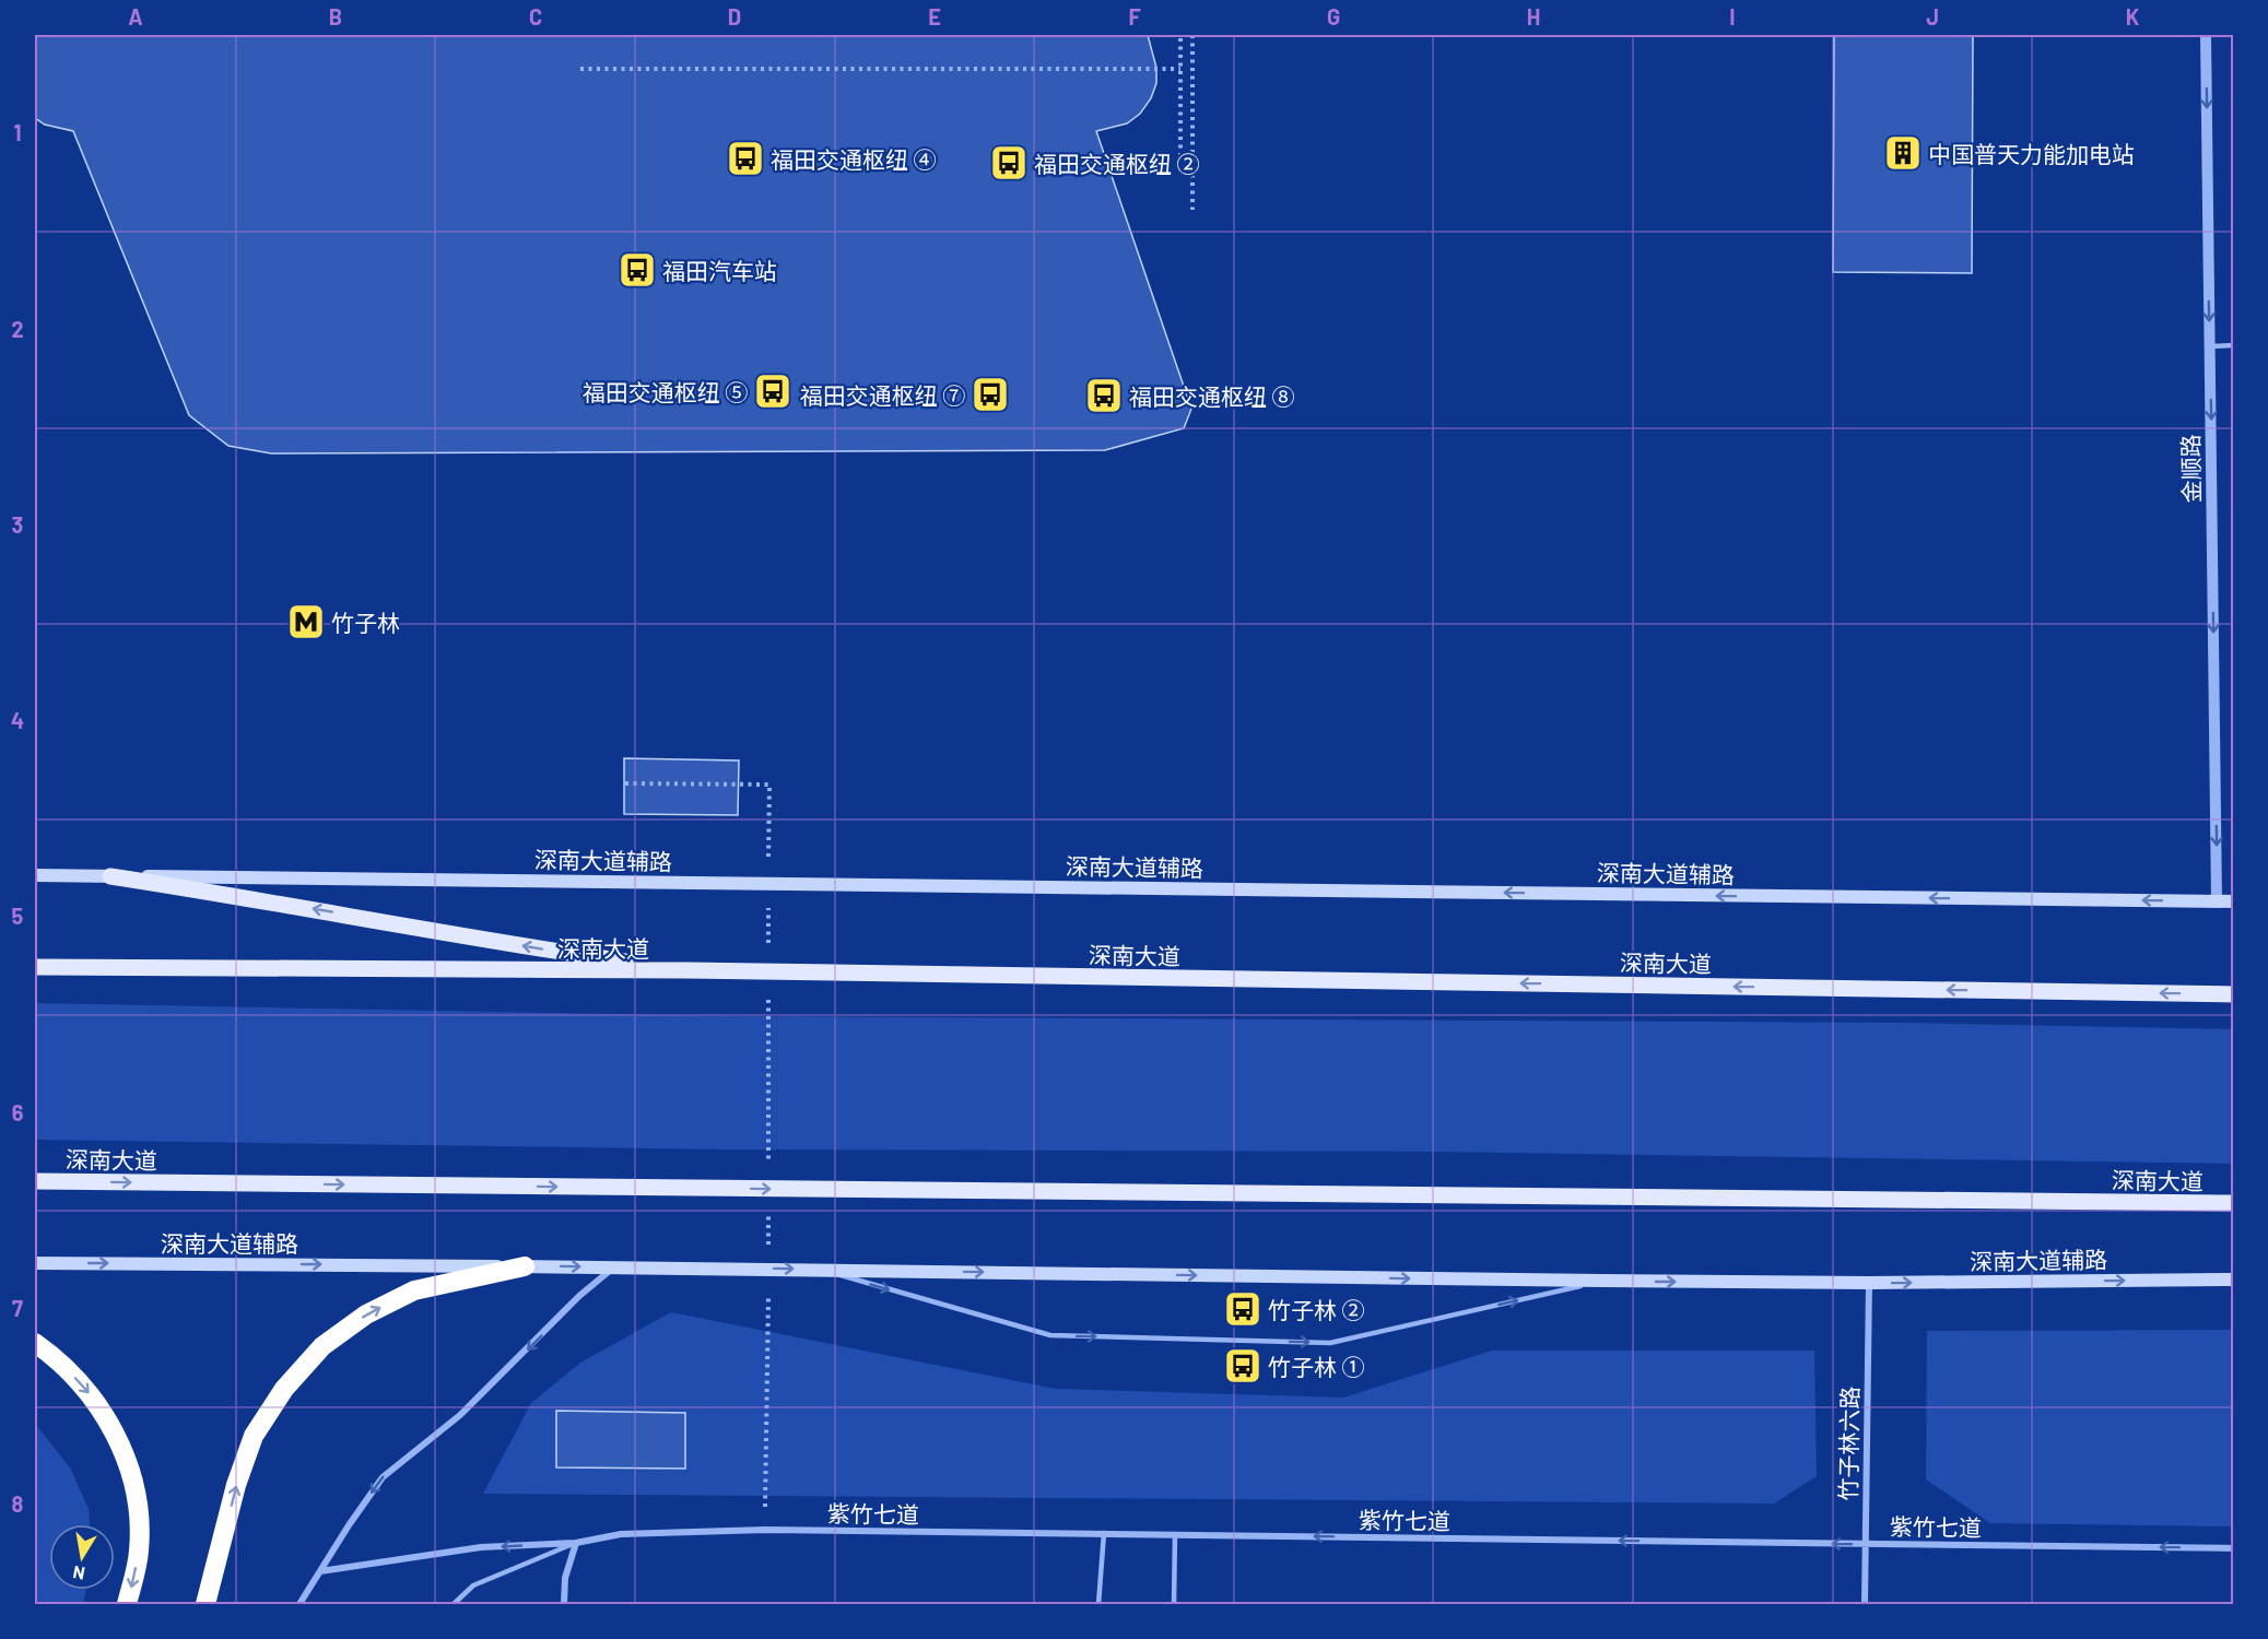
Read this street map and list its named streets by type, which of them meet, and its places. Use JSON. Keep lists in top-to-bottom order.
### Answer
{
  "streets": {
    "main road": ["深南大道辅路", "深南大道"],
    "street": ["金顺路", "竹子林六路", "紫竹七道"]
  },
  "crossings": [
    ["金顺路", "深南大道辅路"],
    ["深南大道辅路", "竹子林六路"],
    ["竹子林六路", "紫竹七道"]
  ],
  "one_way": ["金顺路", "紫竹七道"],
  "places": {
    "building": ["中国普天力能加电站"],
    "bus stop": [
      "福田交通枢纽 ④",
      "福田交通枢纽 ②",
      "福田汽车站",
      "福田交通枢纽 ⑤",
      "福田交通枢纽 ⑦",
      "福田交通枢纽 ⑧",
      "竹子林 ②",
      "竹子林 ①"
    ],
    "metro station": ["竹子林"]
  },
  "north": "bottom",
  "grid": {
    "columns": [
      "A",
      "B",
      "C",
      "D",
      "E",
      "F",
      "G",
      "H",
      "I",
      "J",
      "K"
    ],
    "rows": [
      "1",
      "2",
      "3",
      "4",
      "5",
      "6",
      "7",
      "8"
    ]
  }
}
